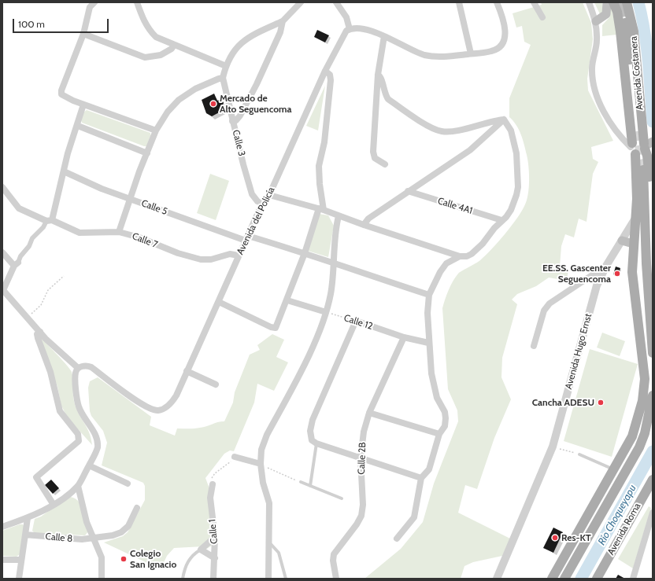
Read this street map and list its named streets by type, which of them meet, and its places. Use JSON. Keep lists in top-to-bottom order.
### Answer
{
  "streets": {
    "main road": ["Avenida Costanera", "Avenida Roma"],
    "street": [
      "Calle 3",
      "Calle 4A1",
      "Calle 5",
      "Avenida del Policía",
      "Calle 7",
      "Calle 12",
      "Avenida Hugo Ernst",
      "Calle 2B",
      "Calle 1",
      "Calle 8"
    ]
  },
  "crossings": [
    ["Avenida Costanera", "Avenida Hugo Ernst"],
    ["Calle 3", "Avenida del Policía"],
    ["Calle 5", "Avenida del Policía"],
    ["Avenida del Policía", "Calle 7"],
    ["Calle 12", "Calle 2B"]
  ],
  "water": ["Río Choqueyapu"],
  "places": [
    "Mercado de Alto Seguencoma",
    "EE.SS. Gascenter Seguencoma",
    "Cancha ADESU",
    "Res-KT",
    "Colegio San Ignacio"
  ],
  "scale_bar": "100 m"
}
